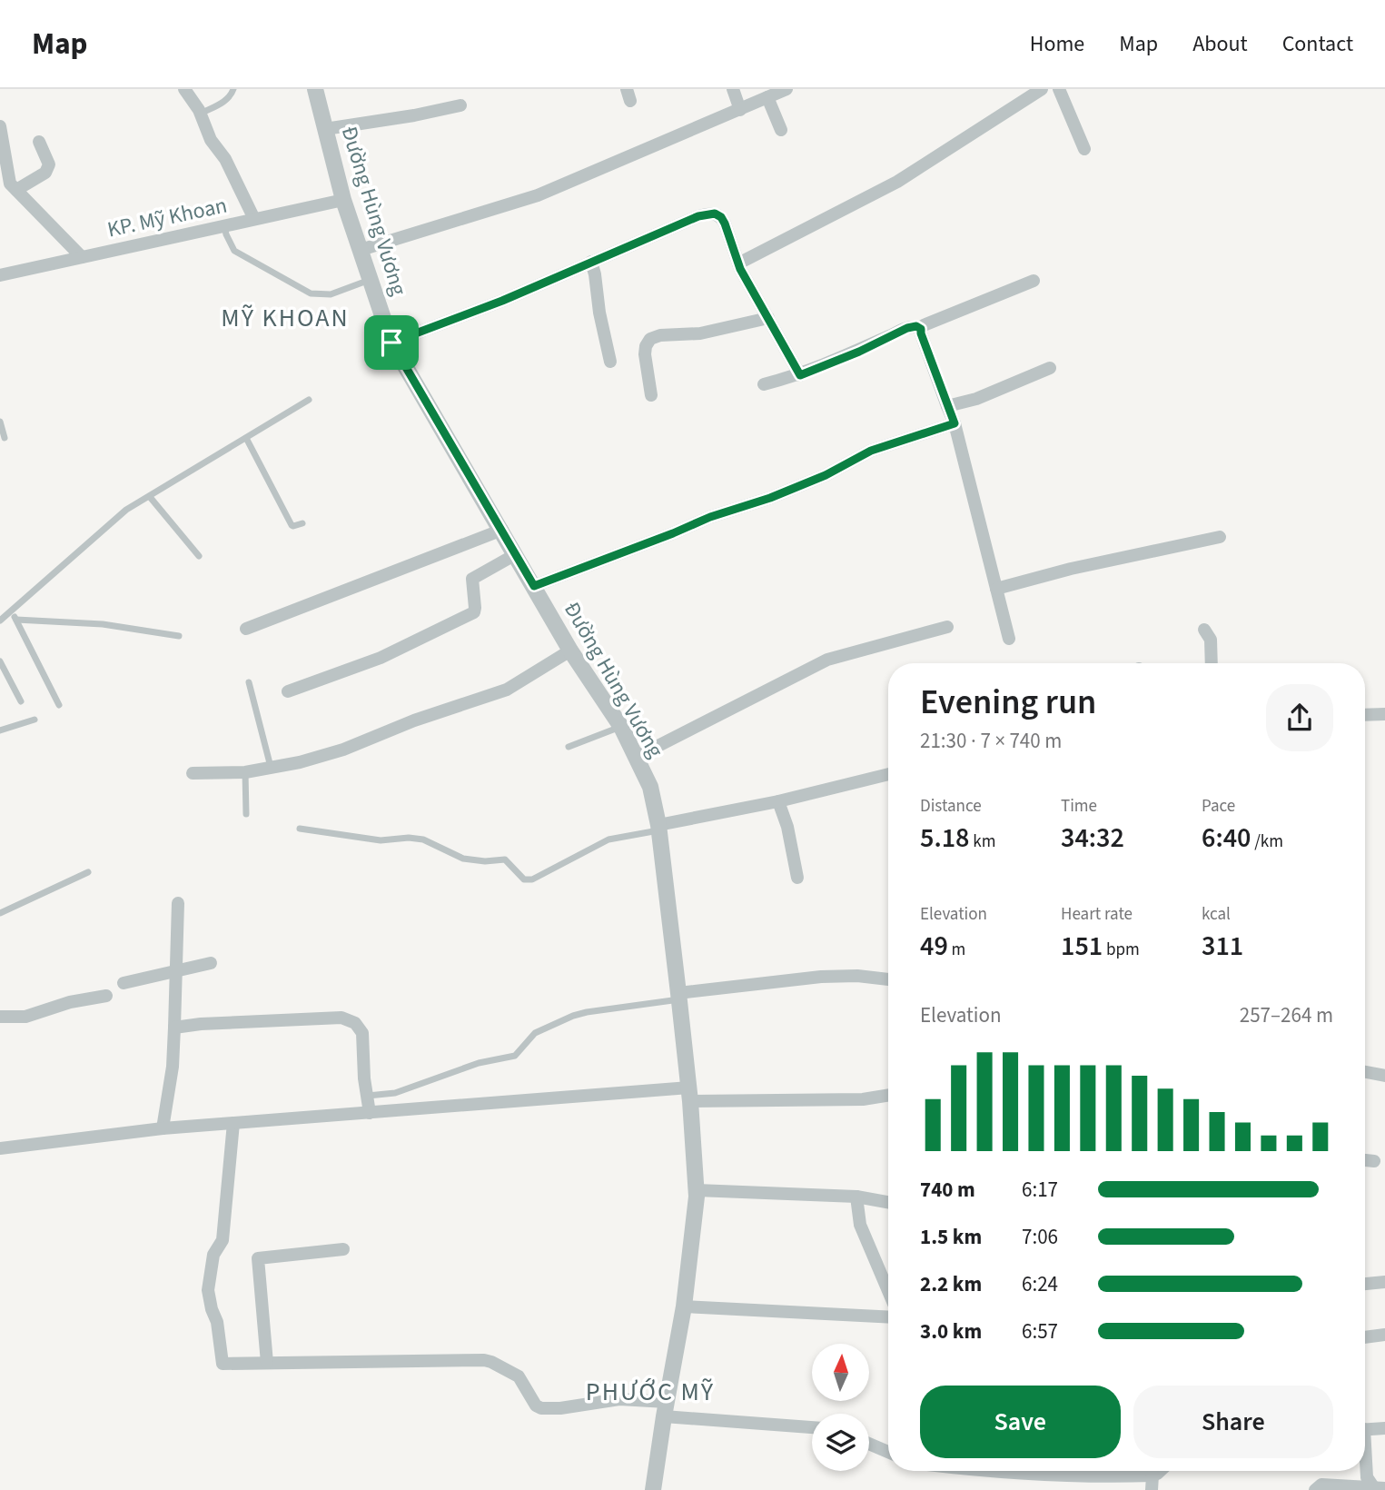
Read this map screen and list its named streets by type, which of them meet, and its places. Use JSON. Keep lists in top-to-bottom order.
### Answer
{
  "streets": {
    "street": ["Đường Hùng Vương", "KP. Mỹ Khoan"]
  },
  "crossings": [
    ["Đường Hùng Vương", "KP. Mỹ Khoan"]
  ],
  "districts": ["MỸ KHOAN", "PHƯỚC MỸ"],
  "north": "top",
  "page": {
    "header": "Map",
    "nav": [
      "Home",
      "Map",
      "About",
      "Contact"
    ],
    "heading": ["Evening run", "21:30 · 7 × 740 m"],
    "stats": [
      ["Distance", "5.18 km"],
      ["Time", "34:32"],
      ["Pace", "6:40 /km"],
      ["Elevation", "49 m"],
      ["Heart rate", "151 bpm"],
      ["kcal", "311"]
    ],
    "chart": ["Elevation", "257–264 m"],
    "list": [
      {
        "name": "740 m",
        "note": "6:17"
      },
      {
        "name": "1.5 km",
        "note": "7:06"
      },
      {
        "name": "2.2 km",
        "note": "6:24"
      },
      {
        "name": "3.0 km",
        "note": "6:57"
      }
    ],
    "buttons": ["Save", "Share"]
  }
}
